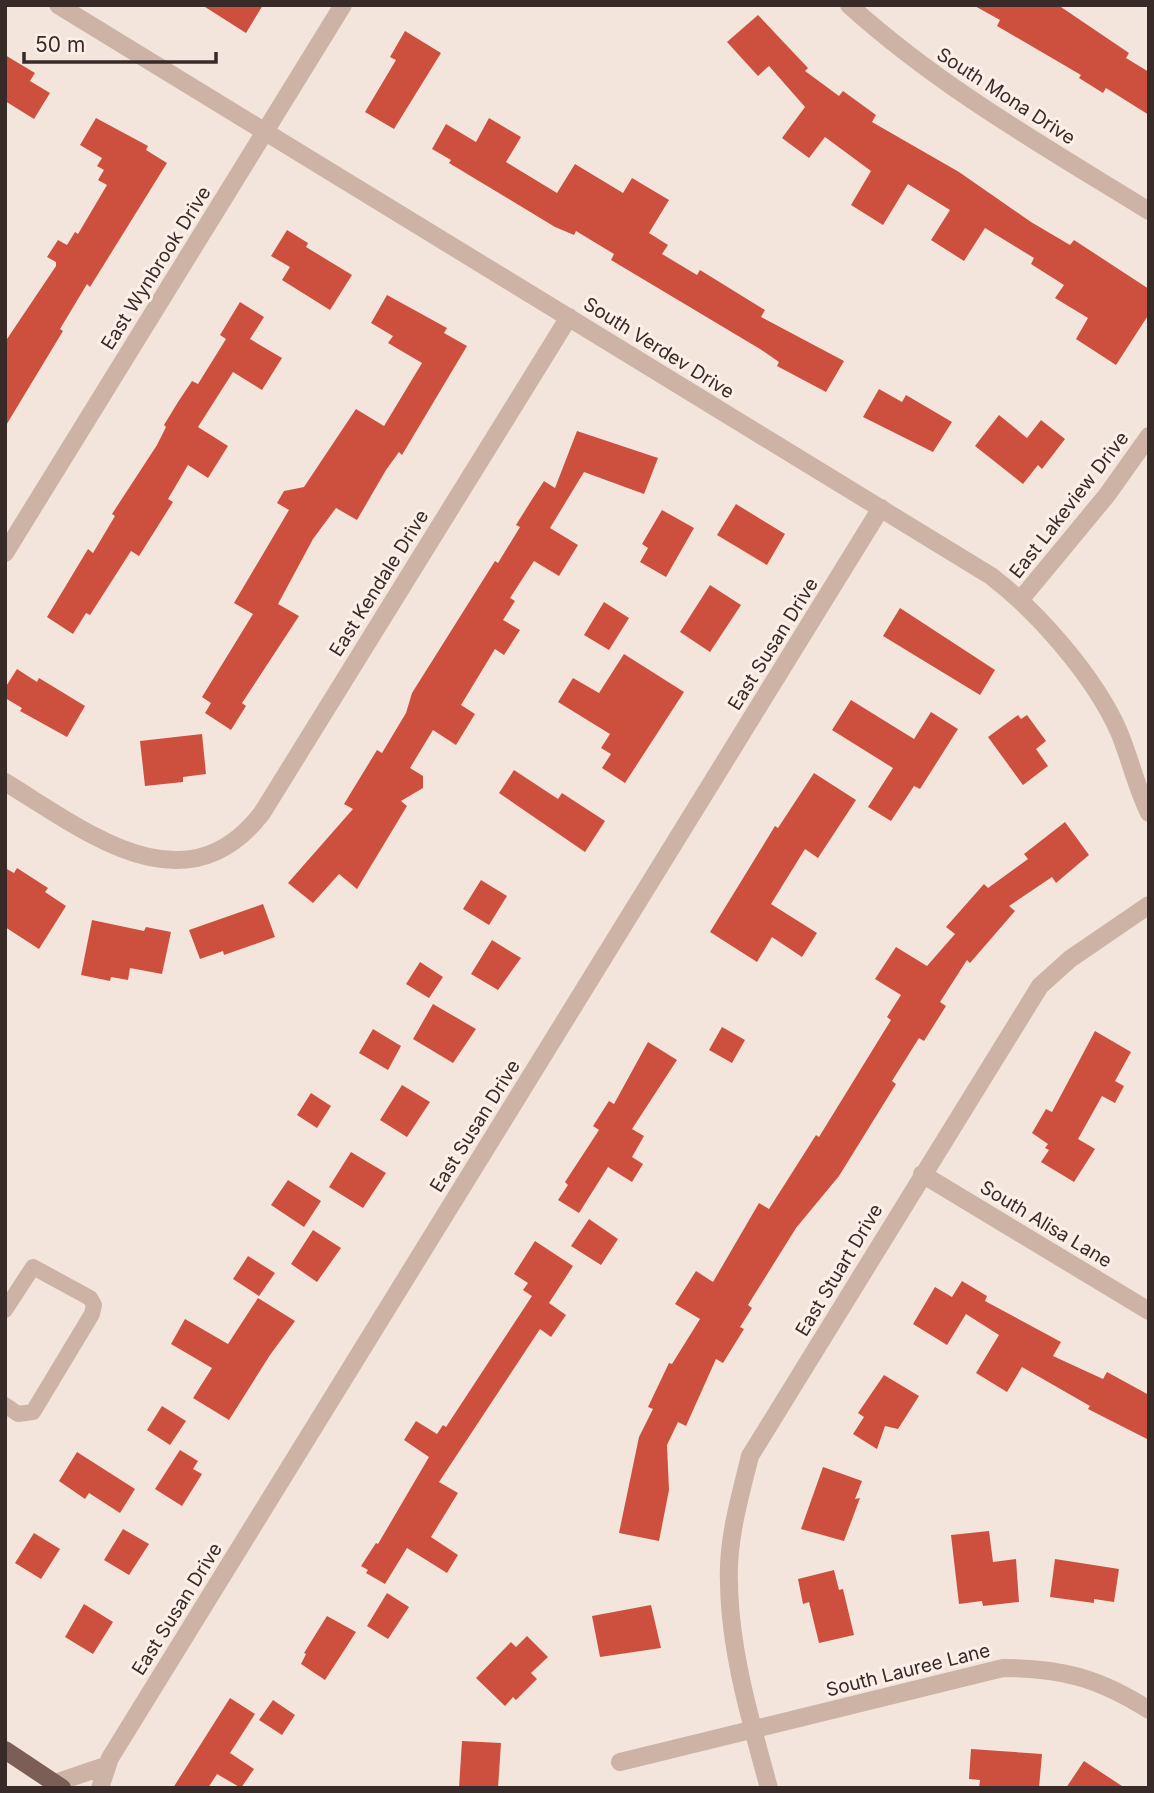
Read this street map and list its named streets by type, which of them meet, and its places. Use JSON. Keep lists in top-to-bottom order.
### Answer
{
  "streets": {
    "street": [
      "South Mona Drive",
      "East Wynbrook Drive",
      "South Verdev Drive",
      "East Lakeview Drive",
      "East Kendale Drive",
      "East Susan Drive",
      "South Alisa Lane",
      "East Stuart Drive",
      "South Lauree Lane"
    ]
  },
  "crossings": [
    ["East Wynbrook Drive", "South Verdev Drive"],
    ["South Verdev Drive", "East Lakeview Drive"],
    ["South Verdev Drive", "East Kendale Drive"],
    ["South Verdev Drive", "East Susan Drive"],
    ["South Alisa Lane", "East Stuart Drive"],
    ["East Stuart Drive", "South Lauree Lane"]
  ],
  "scale_bar": "50 m"
}
